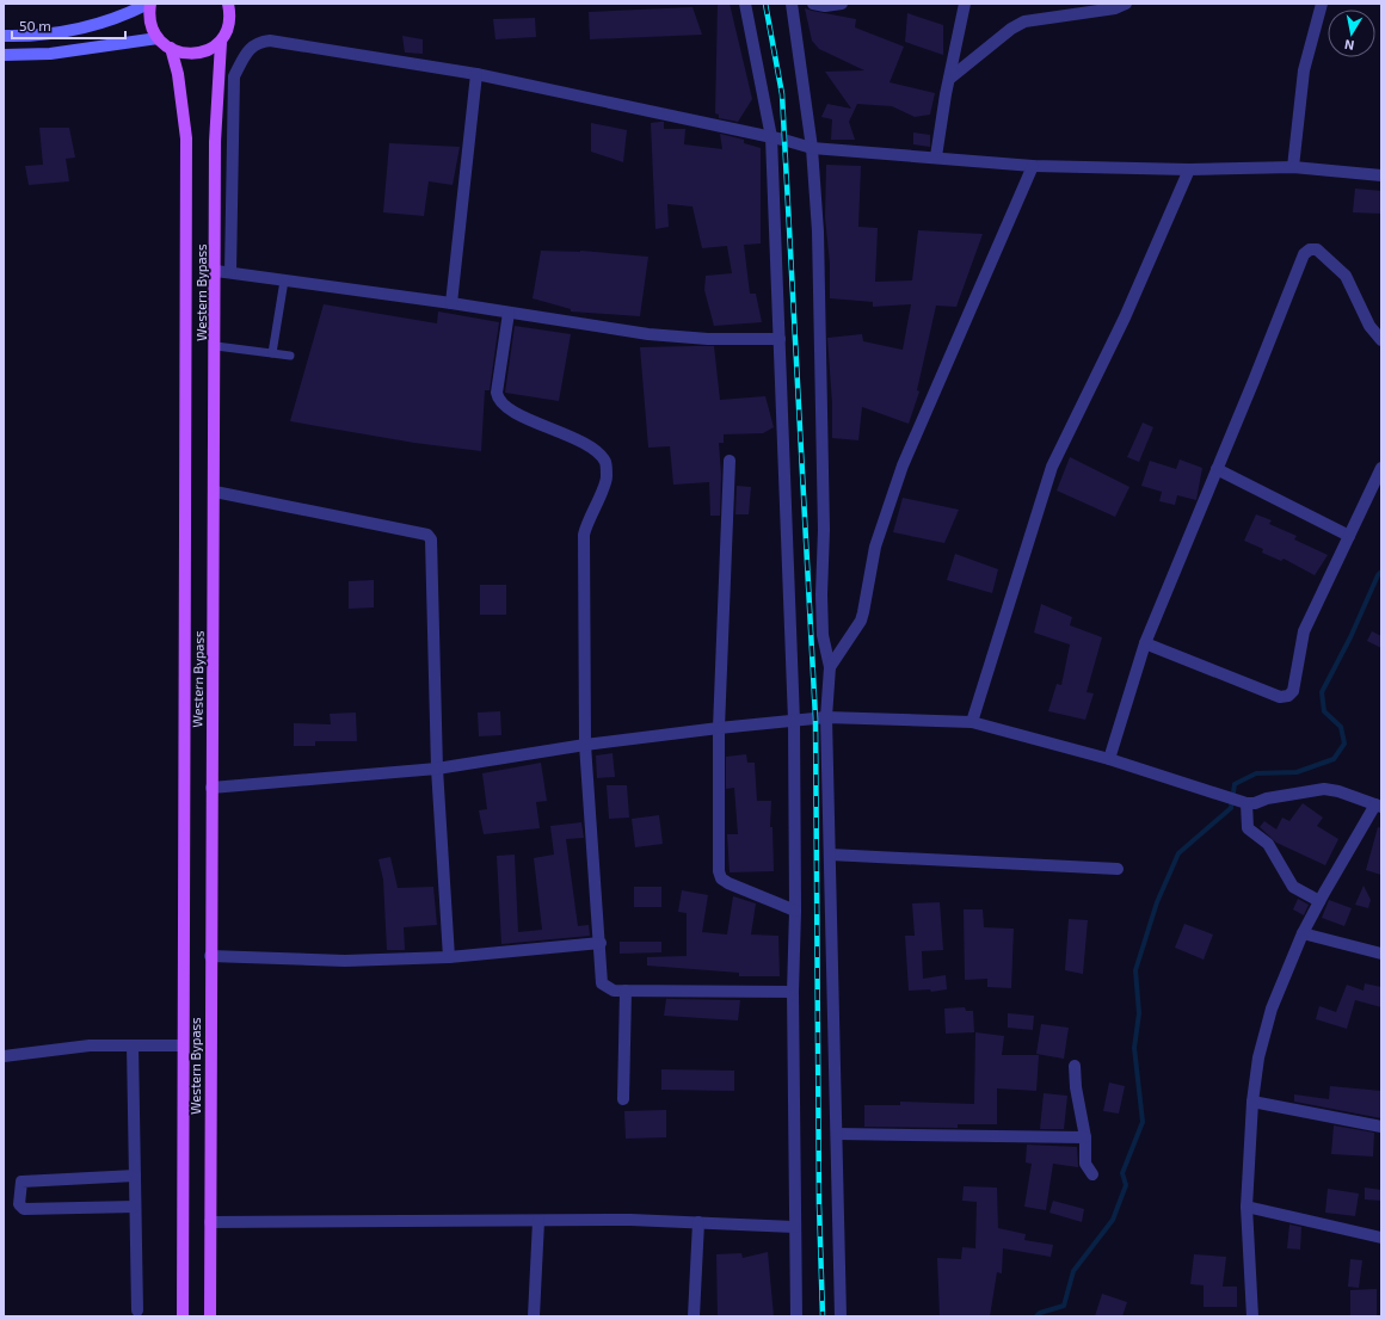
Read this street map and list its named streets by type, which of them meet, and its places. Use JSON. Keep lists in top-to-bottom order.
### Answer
{
  "streets": {
    "main road": ["Western Bypass"]
  },
  "scale_bar": "50 m",
  "north": "bottom"
}
